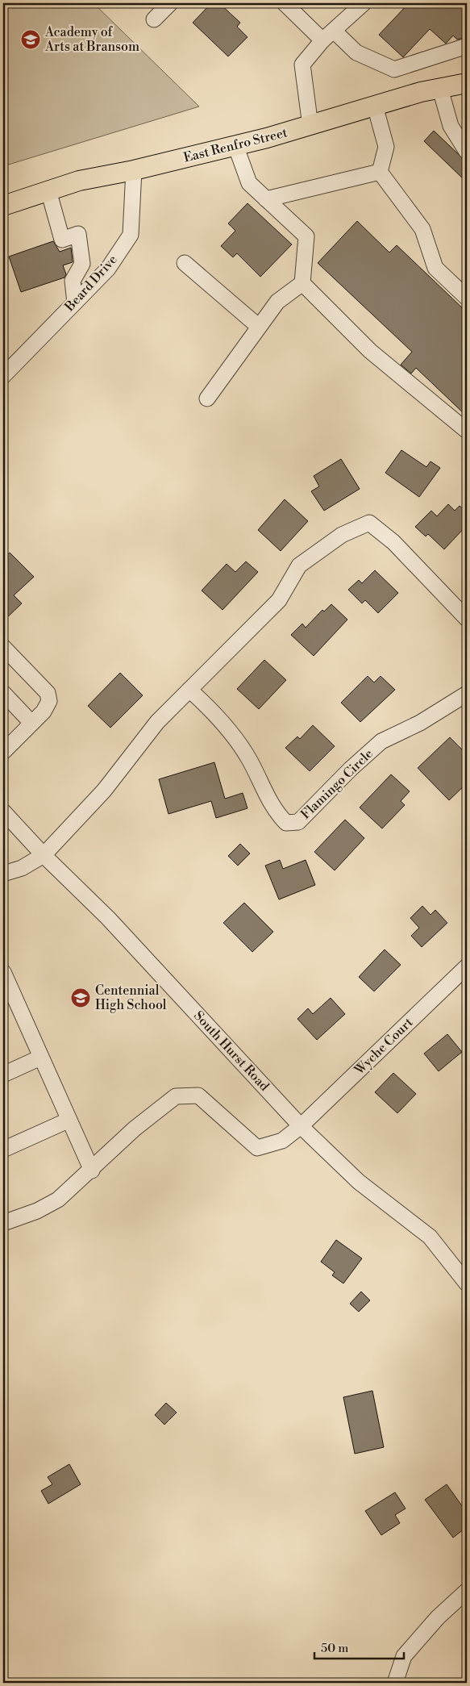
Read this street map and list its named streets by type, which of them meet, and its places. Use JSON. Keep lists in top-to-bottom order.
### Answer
{
  "streets": {
    "main road": ["East Renfro Street"],
    "street": [
      "Beard Drive",
      "Flamingo Circle",
      "Wyche Court",
      "South Hurst Road"
    ]
  },
  "crossings": [
    ["East Renfro Street", "Beard Drive"],
    ["Wyche Court", "South Hurst Road"]
  ],
  "places": {
    "school or university": ["Academy of Arts at Bransom", "Centennial High School"]
  },
  "scale_bar": "50 m"
}
